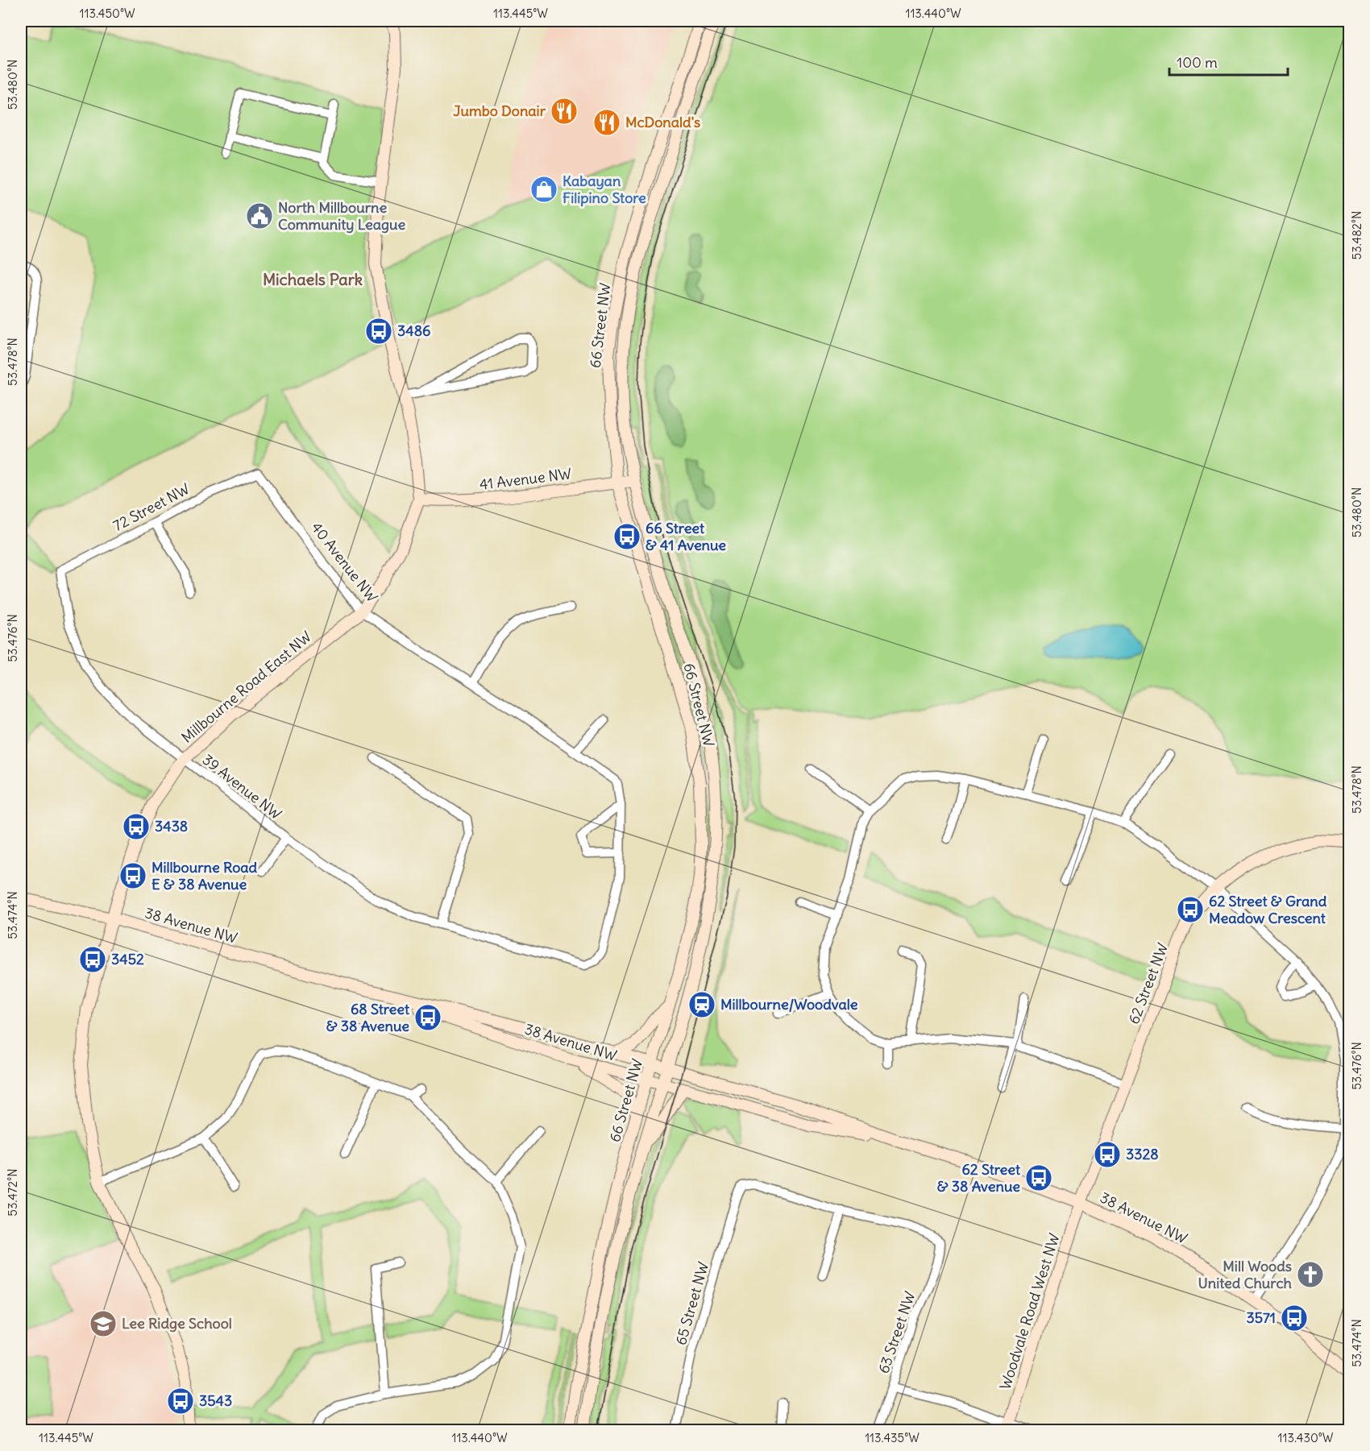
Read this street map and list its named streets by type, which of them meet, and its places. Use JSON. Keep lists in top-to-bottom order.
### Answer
{
  "streets": {
    "street": [
      "66 Street NW",
      "41 Avenue NW",
      "72 Street NW",
      "40 Avenue NW",
      "Millbourne Road East NW",
      "39 Avenue NW",
      "38 Avenue NW",
      "62 Street NW",
      "65 Street NW",
      "Woodvale Road West NW",
      "63 Street NW"
    ]
  },
  "crossings": [
    ["66 Street NW", "41 Avenue NW"],
    ["66 Street NW", "38 Avenue NW"],
    ["41 Avenue NW", "Millbourne Road East NW"],
    ["72 Street NW", "40 Avenue NW"],
    ["72 Street NW", "39 Avenue NW"],
    ["40 Avenue NW", "Millbourne Road East NW"],
    ["Millbourne Road East NW", "39 Avenue NW"],
    ["Millbourne Road East NW", "38 Avenue NW"],
    ["38 Avenue NW", "62 Street NW"],
    ["38 Avenue NW", "Woodvale Road West NW"],
    ["62 Street NW", "Woodvale Road West NW"],
    ["65 Street NW", "63 Street NW"]
  ],
  "districts": ["Michaels Park"],
  "places": {
    "restaurant": ["Jumbo Donair", "McDonald's"],
    "shop": ["Kabayan Filipino Store"],
    "public building": ["North Millbourne Community League"],
    "bus stop": [
      "3486",
      "66 Street & 41 Avenue",
      "3438",
      "Millbourne Road E & 38 Avenue",
      "62 Street & Grand Meadow Crescent",
      "3452",
      "68 Street & 38 Avenue",
      "3328",
      "62 Street & 38 Avenue",
      "3571",
      "3543"
    ],
    "station": ["Millbourne/Woodvale"],
    "church": ["Mill Woods United Church"],
    "school or university": ["Lee Ridge School"]
  },
  "scale_bar": "100 m",
  "coordinates": [
    "113.450°W",
    "113.445°W",
    "113.440°W",
    "53.480°N",
    "53.482°N",
    "53.478°N",
    "53.476°N",
    "53.474°N",
    "53.472°N",
    "113.435°W",
    "113.430°W"
  ]
}
